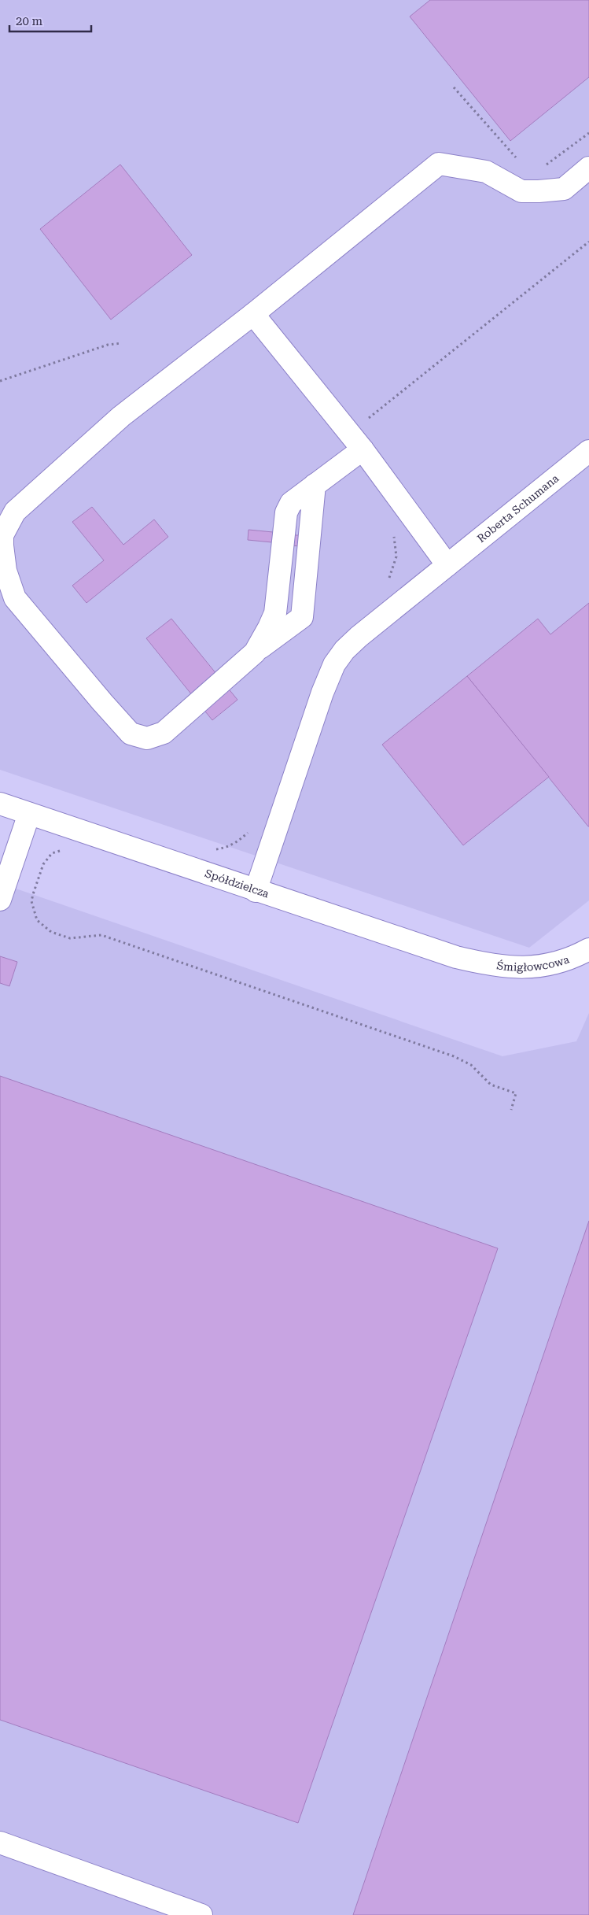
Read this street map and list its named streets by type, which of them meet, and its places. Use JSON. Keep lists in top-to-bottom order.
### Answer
{
  "streets": {
    "street": ["Roberta Schumana", "Spółdzielcza", "Śmigłowcowa"]
  },
  "crossings": [
    ["Roberta Schumana", "Spółdzielcza"],
    ["Spółdzielcza", "Śmigłowcowa"]
  ],
  "scale_bar": "20 m"
}
